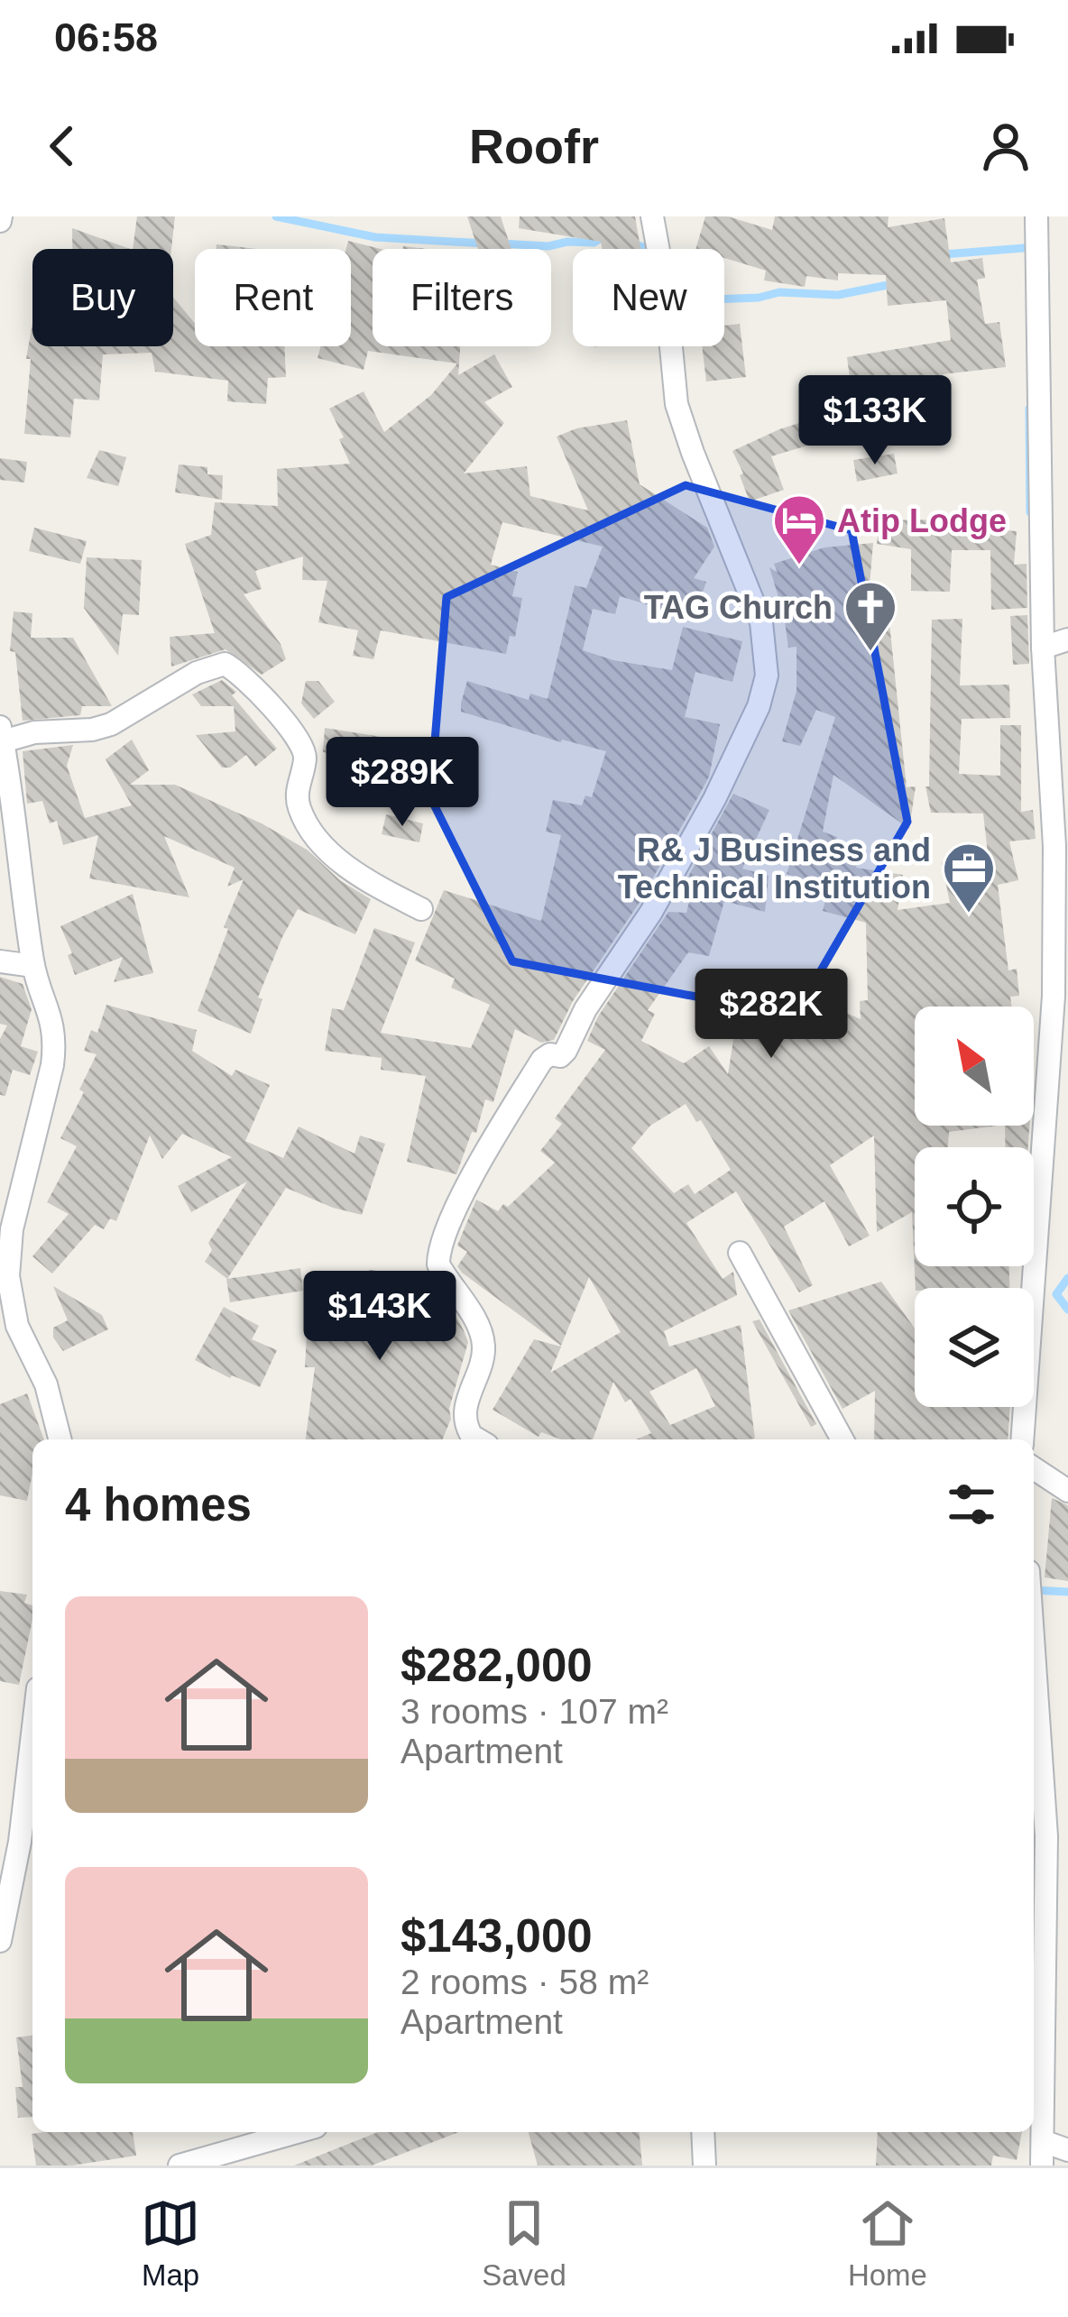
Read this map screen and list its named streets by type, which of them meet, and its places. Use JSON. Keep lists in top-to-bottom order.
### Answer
{
  "places": {
    "hotel": ["Atip Lodge"],
    "church": ["TAG Church"],
    "office": ["R& J Business and Technical Institution"]
  },
  "north": "top left",
  "page": {
    "status": "06:58",
    "header": "Roofr",
    "chip": [
      "Buy",
      "Rent",
      "Filters",
      "New"
    ],
    "price": [
      "$133K",
      "$289K",
      "$282K",
      "$143K"
    ],
    "heading": "4 homes",
    "list": [
      {
        "name": "$282,000",
        "note": "3 rooms · 107 m² · Apartment"
      },
      {
        "name": "$143,000",
        "note": "2 rooms · 58 m² · Apartment"
      }
    ],
    "tabs": ["Map", "Saved", "Home"]
  }
}
